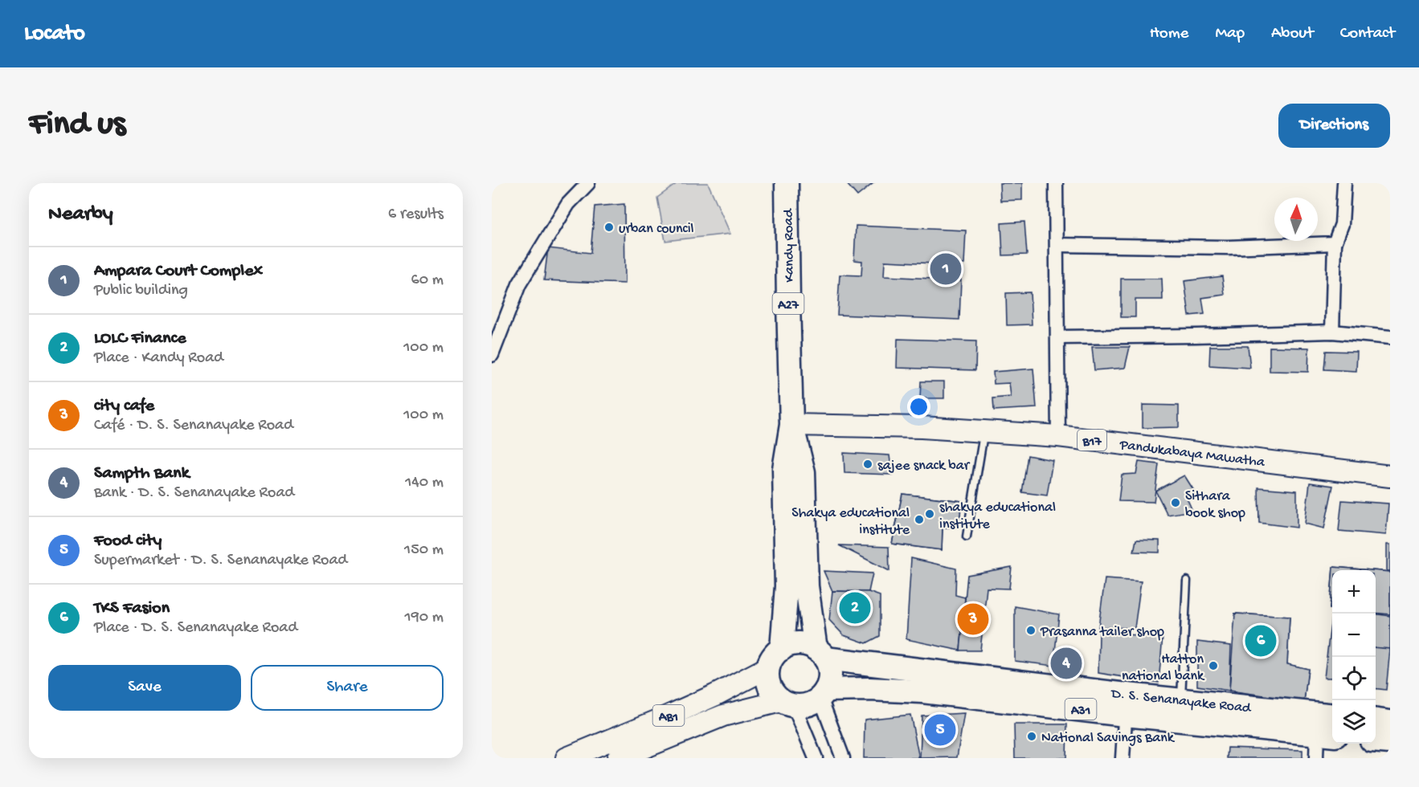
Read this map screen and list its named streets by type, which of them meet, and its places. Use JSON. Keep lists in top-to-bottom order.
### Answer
{
  "streets": {
    "highway": [
      "Kandy Road",
      "A27",
      "D. S. Senanayake Road",
      "A31"
    ],
    "main road": ["B17", "Pandukabaya Mawatha", "AB1"]
  },
  "crossings": [
    ["Kandy Road", "Pandukabaya Mawatha"],
    ["Kandy Road", "D. S. Senanayake Road"],
    ["Kandy Road", "AB1"],
    ["D. S. Senanayake Road", "AB1"]
  ],
  "places": [
    "urban council",
    "sajee snack bar",
    "Sithara book shop",
    "shakya educational institute",
    "Shakya educational institute",
    "Prasanna tailer shop",
    "Hatton national bank",
    "National Savings Bank"
  ],
  "north": "top",
  "page": {
    "header": "Locato",
    "nav": [
      "Home",
      "Map",
      "About",
      "Contact"
    ],
    "buttons": [
      "Directions",
      ["Save", "Share"]
    ],
    "title": "Find us",
    "heading": ["Nearby", "6 results"],
    "list": [
      {
        "mark": "1",
        "name": "Ampara Court Complex",
        "note": "Public building",
        "value": "60 m"
      },
      {
        "mark": "2",
        "name": "LOLC Finance",
        "note": "Place · Kandy Road",
        "value": "100 m"
      },
      {
        "mark": "3",
        "name": "city cafe",
        "note": "Café · D. S. Senanayake Road",
        "value": "100 m"
      },
      {
        "mark": "4",
        "name": "Sampth Bank",
        "note": "Bank · D. S. Senanayake Road",
        "value": "140 m"
      },
      {
        "mark": "5",
        "name": "Food city",
        "note": "Supermarket · D. S. Senanayake Road",
        "value": "150 m"
      },
      {
        "mark": "6",
        "name": "TKS Fasion",
        "note": "Place · D. S. Senanayake Road",
        "value": "190 m"
      }
    ],
    "pins": [
      "1",
      "2",
      "3",
      "6",
      "4",
      "5"
    ],
    "map_buttons": ["+", "−"]
  }
}
